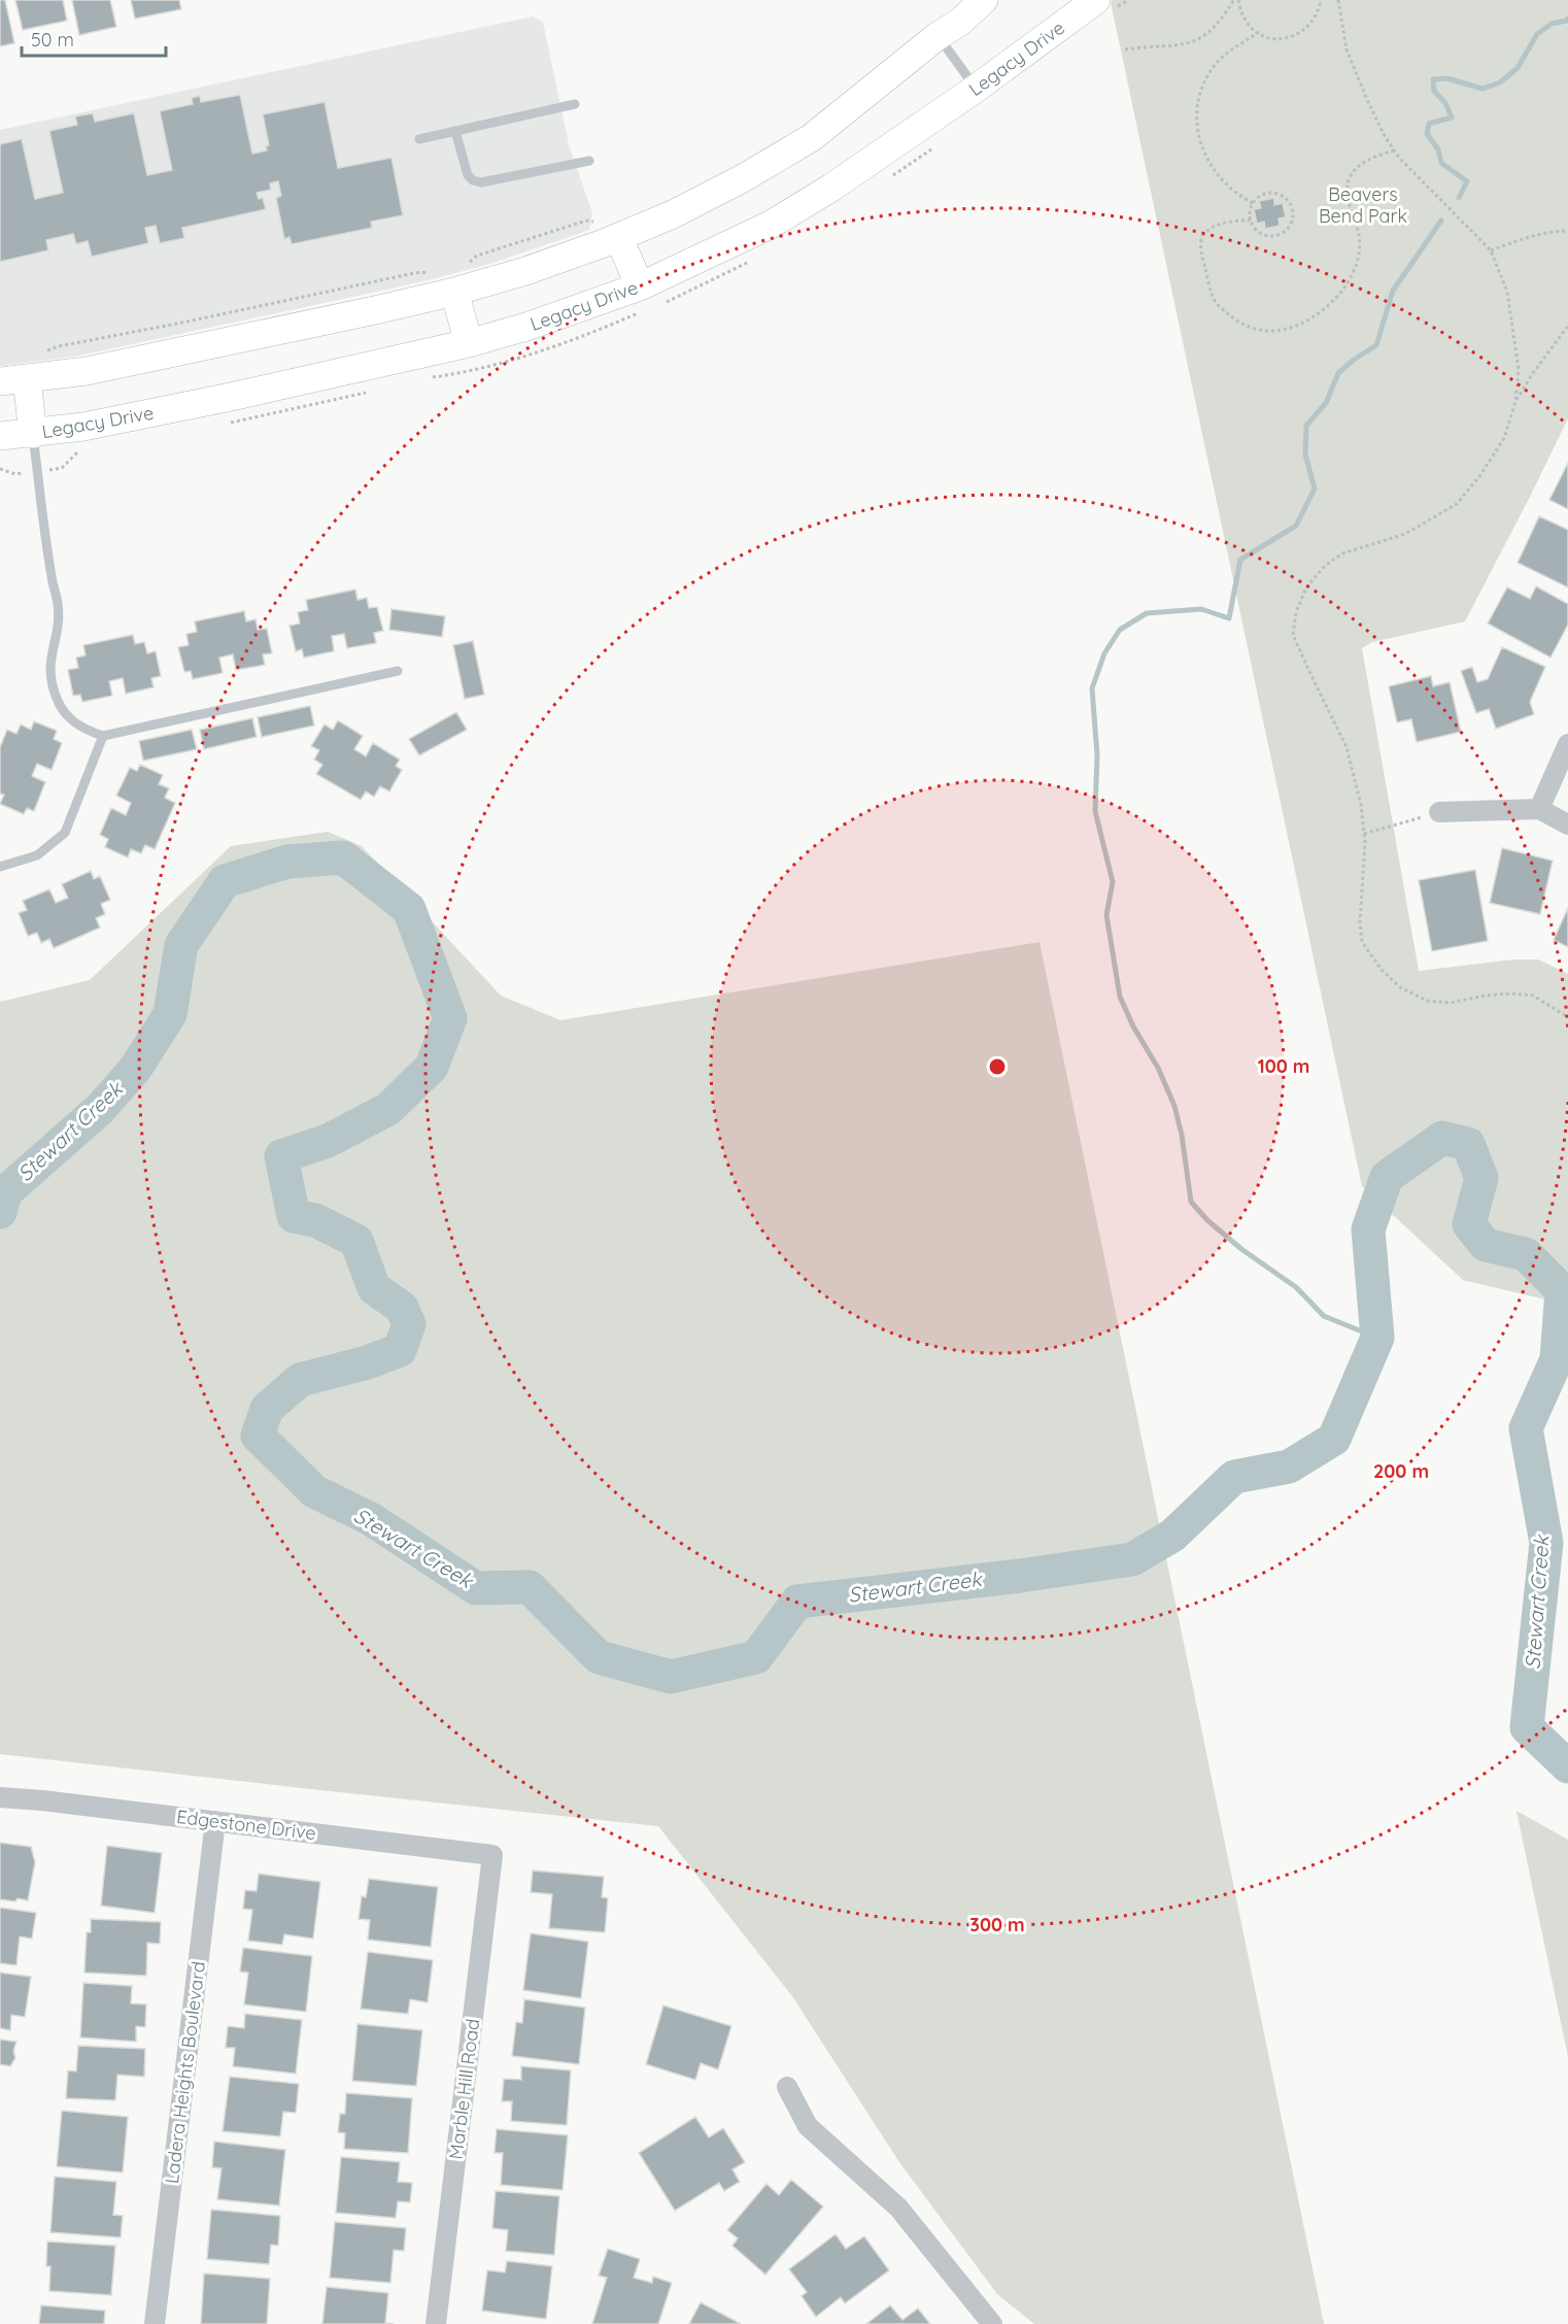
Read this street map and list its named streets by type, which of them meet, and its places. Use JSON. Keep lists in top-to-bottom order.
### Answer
{
  "streets": {
    "main road": ["Legacy Drive"],
    "street": ["Edgestone Drive", "Ladera Heights Boulevard", "Marble Hill Road"]
  },
  "crossings": [
    ["Edgestone Drive", "Ladera Heights Boulevard"],
    ["Edgestone Drive", "Marble Hill Road"]
  ],
  "water": ["Stewart Creek"],
  "parks": ["Beavers Bend Park"],
  "scale_bar": "50 m",
  "rings": ["100 m", "200 m", "300 m"]
}
